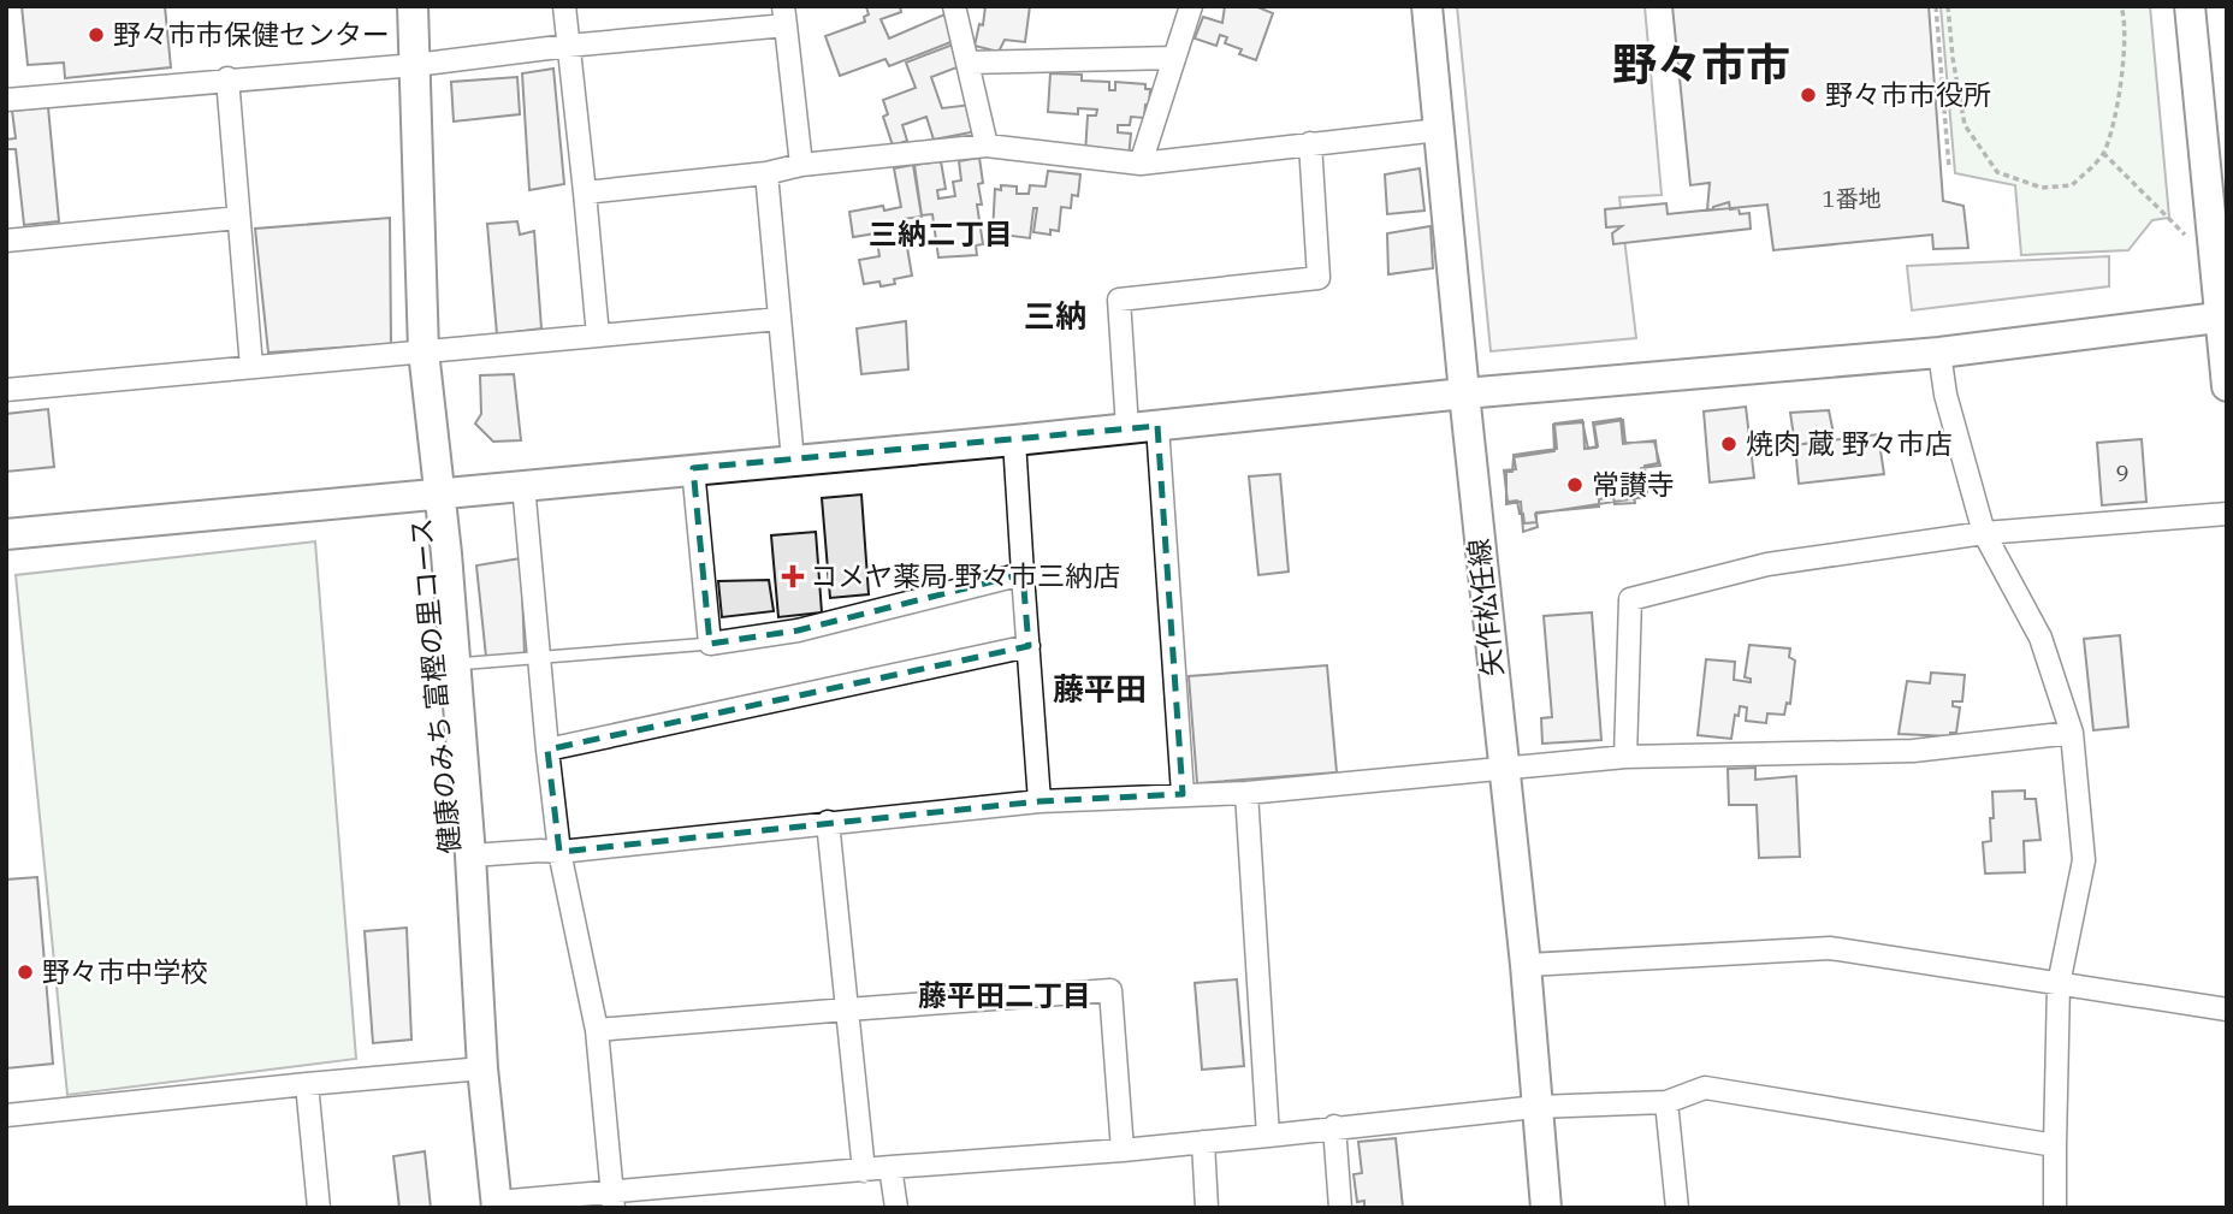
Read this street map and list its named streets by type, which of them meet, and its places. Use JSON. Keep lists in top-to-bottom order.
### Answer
{
  "streets": {
    "street": ["矢作松任線"]
  },
  "districts": [
    "野々市市",
    "三納二丁目",
    "三納",
    "藤平田",
    "藤平田二丁目"
  ],
  "places": {
    "other": [
      "野々市市保健センター",
      "野々市市役所",
      "焼肉 蔵 野々市店",
      "常讃寺",
      "野々市中学校"
    ],
    "health": ["コメヤ薬局 野々市三納店"]
  },
  "house_numbers": ["1番地", "9"]
}
